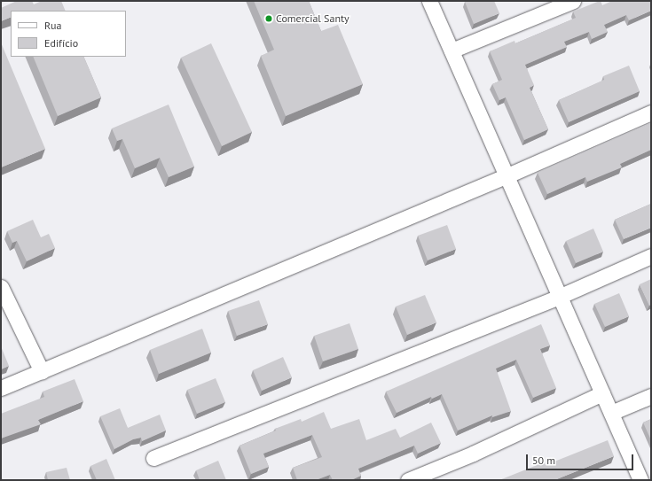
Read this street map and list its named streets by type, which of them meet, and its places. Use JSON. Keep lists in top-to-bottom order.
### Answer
{
  "places": ["Comercial Santy"],
  "legend": ["Rua", "Edifício"],
  "scale_bar": "50 m"
}
